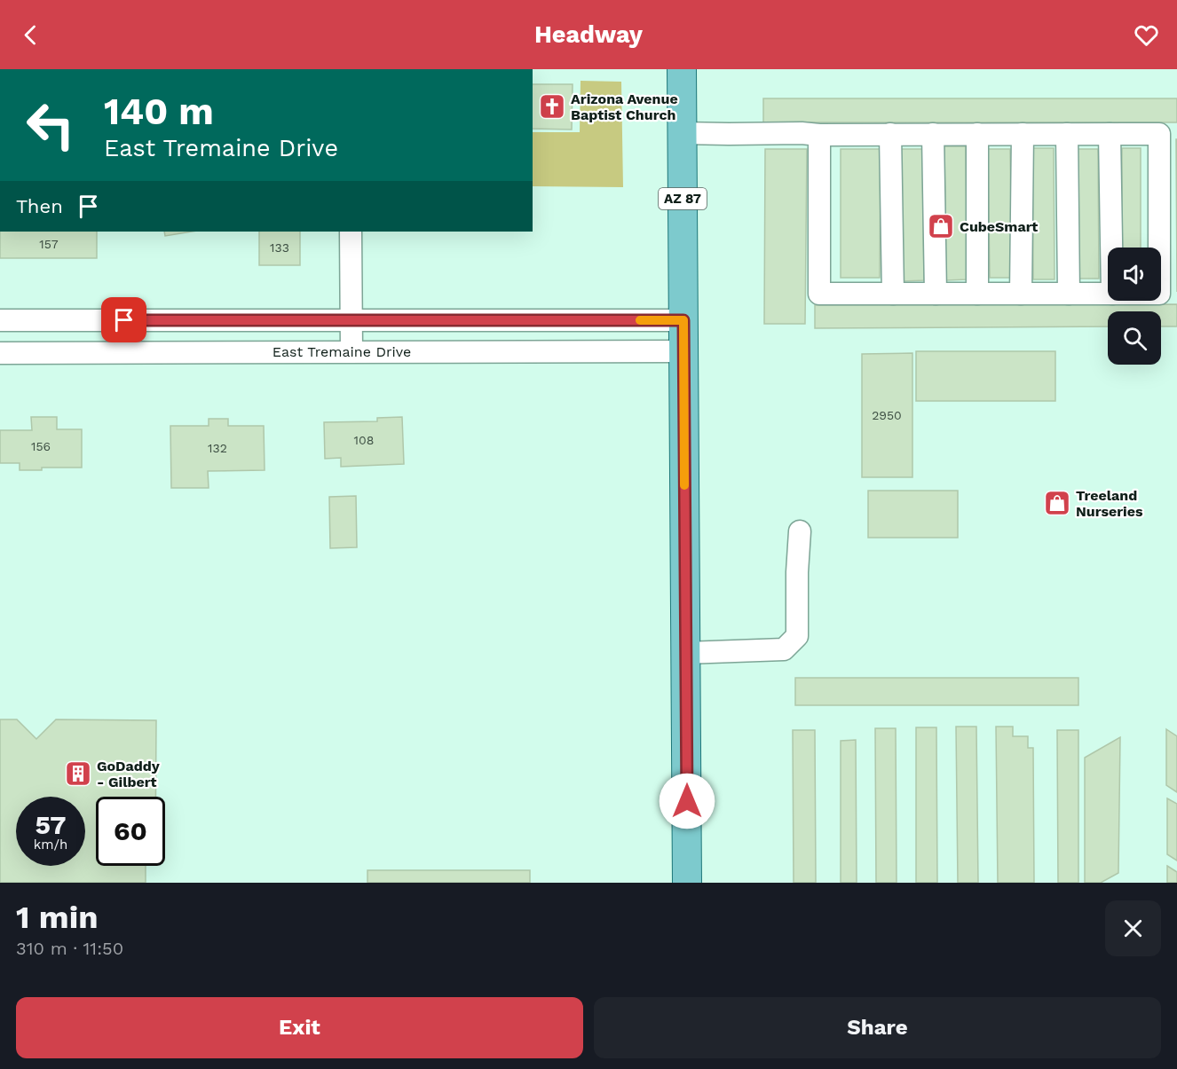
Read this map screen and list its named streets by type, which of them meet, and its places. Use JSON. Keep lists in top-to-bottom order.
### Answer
{
  "streets": {
    "main road": ["AZ 87"],
    "street": ["East Tremaine Drive"]
  },
  "crossings": [
    ["AZ 87", "East Tremaine Drive"]
  ],
  "places": {
    "church": ["Arizona Avenue Baptist Church"],
    "shop": ["CubeSmart", "Treeland Nurseries"],
    "building": ["GoDaddy - Gilbert"]
  },
  "house_numbers": [
    "157",
    "133",
    "2950",
    "108",
    "156",
    "132"
  ],
  "page": {
    "header": "Headway",
    "turn": ["140 m", "East Tremaine Drive"],
    "then": "Then",
    "speed": "57 km/h",
    "limit": "60",
    "heading": ["1 min", "310 m · 11:50"],
    "buttons": ["Exit", "Share"]
  }
}
